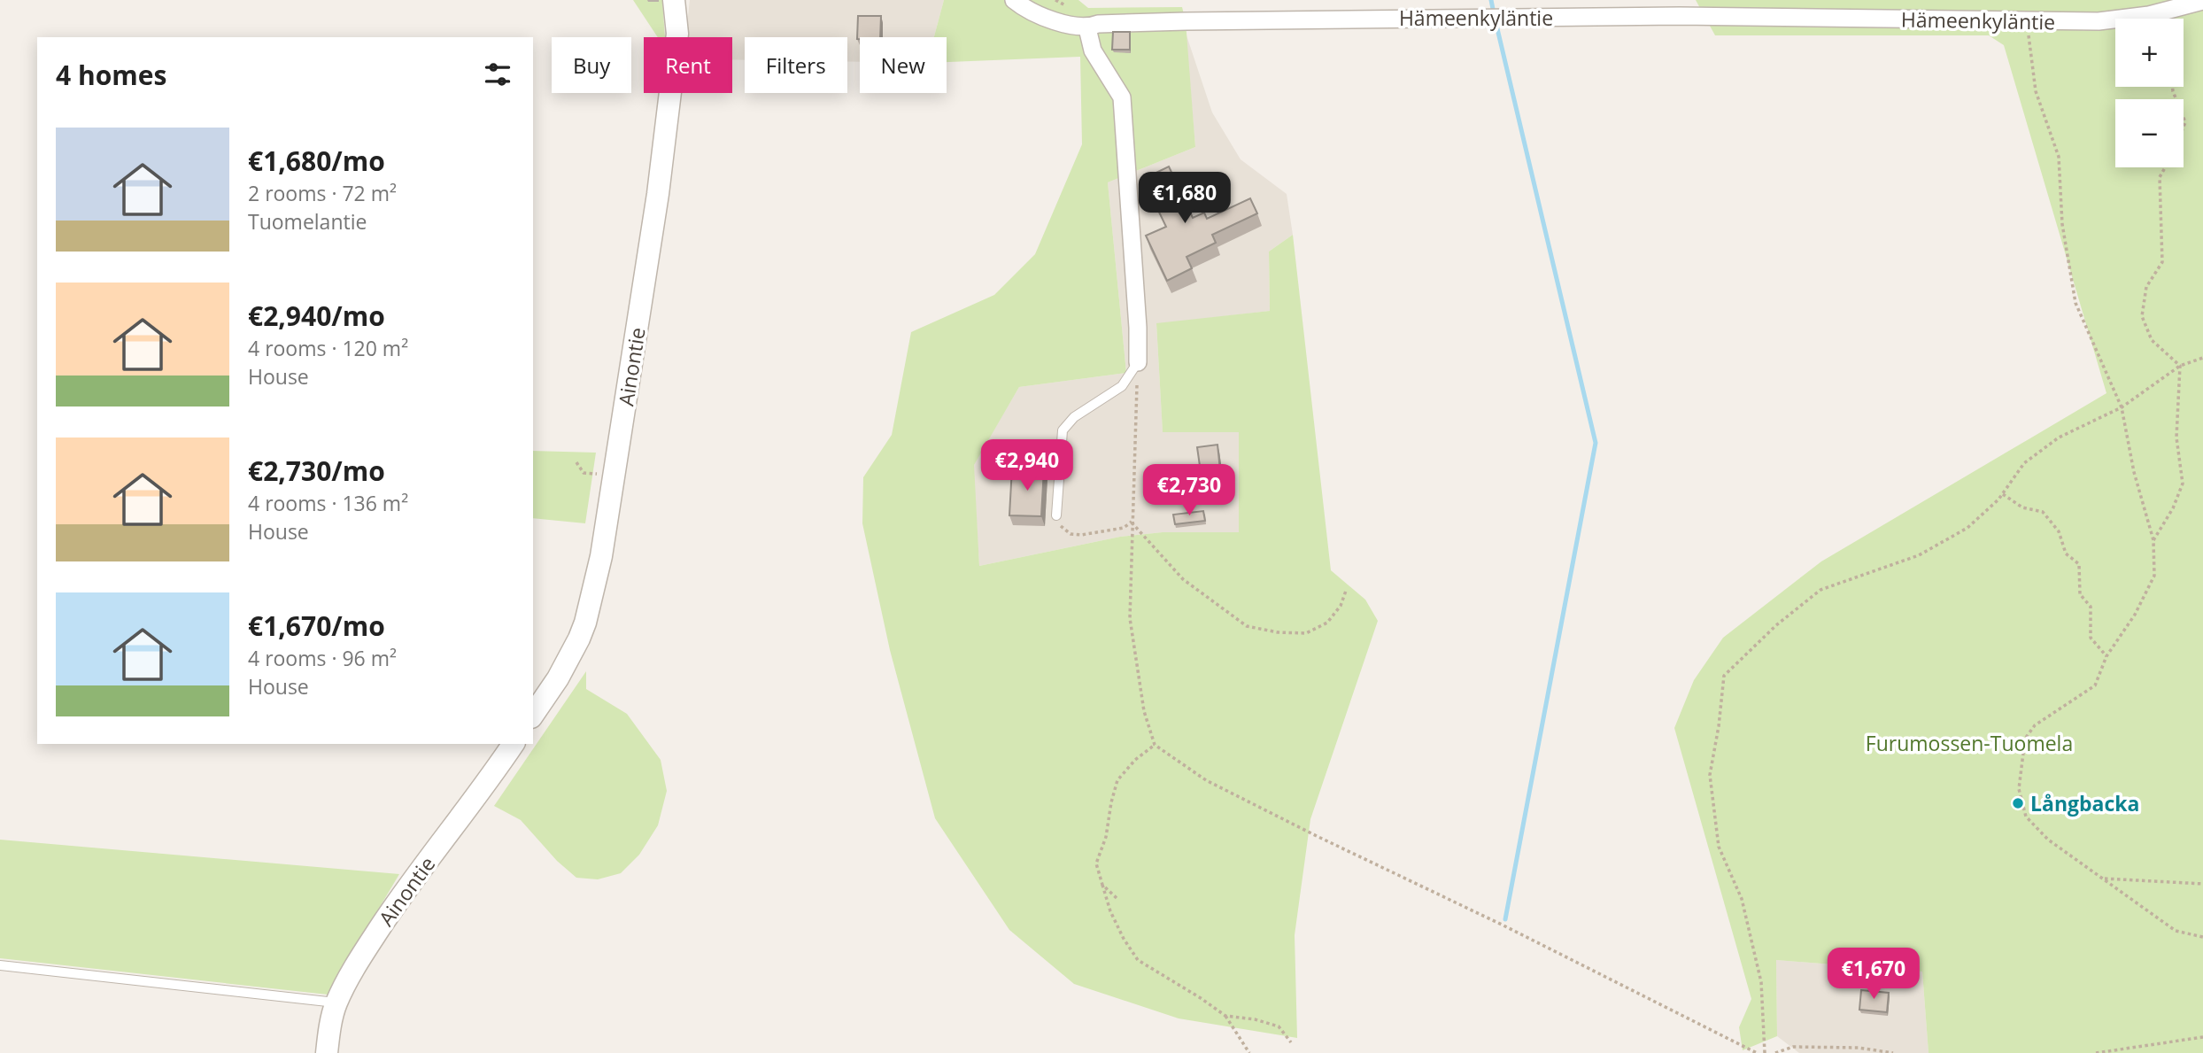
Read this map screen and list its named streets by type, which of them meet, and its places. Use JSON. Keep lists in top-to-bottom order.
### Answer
{
  "streets": {
    "street": ["Hämeenkyläntie", "Ainontie"]
  },
  "parks": ["Furumossen-Tuomela"],
  "places": ["Långbacka"],
  "page": {
    "map_buttons": ["+", "−"],
    "chip": [
      "Buy",
      "Rent",
      "Filters",
      "New"
    ],
    "heading": "4 homes",
    "list": [
      {
        "name": "€1,680/mo",
        "note": "2 rooms · 72 m² · Tuomelantie"
      },
      {
        "name": "€2,940/mo",
        "note": "4 rooms · 120 m² · House"
      },
      {
        "name": "€2,730/mo",
        "note": "4 rooms · 136 m² · House"
      },
      {
        "name": "€1,670/mo",
        "note": "4 rooms · 96 m² · House"
      }
    ],
    "price": [
      "€1,680",
      "€2,940",
      "€2,730",
      "€1,670"
    ]
  }
}
